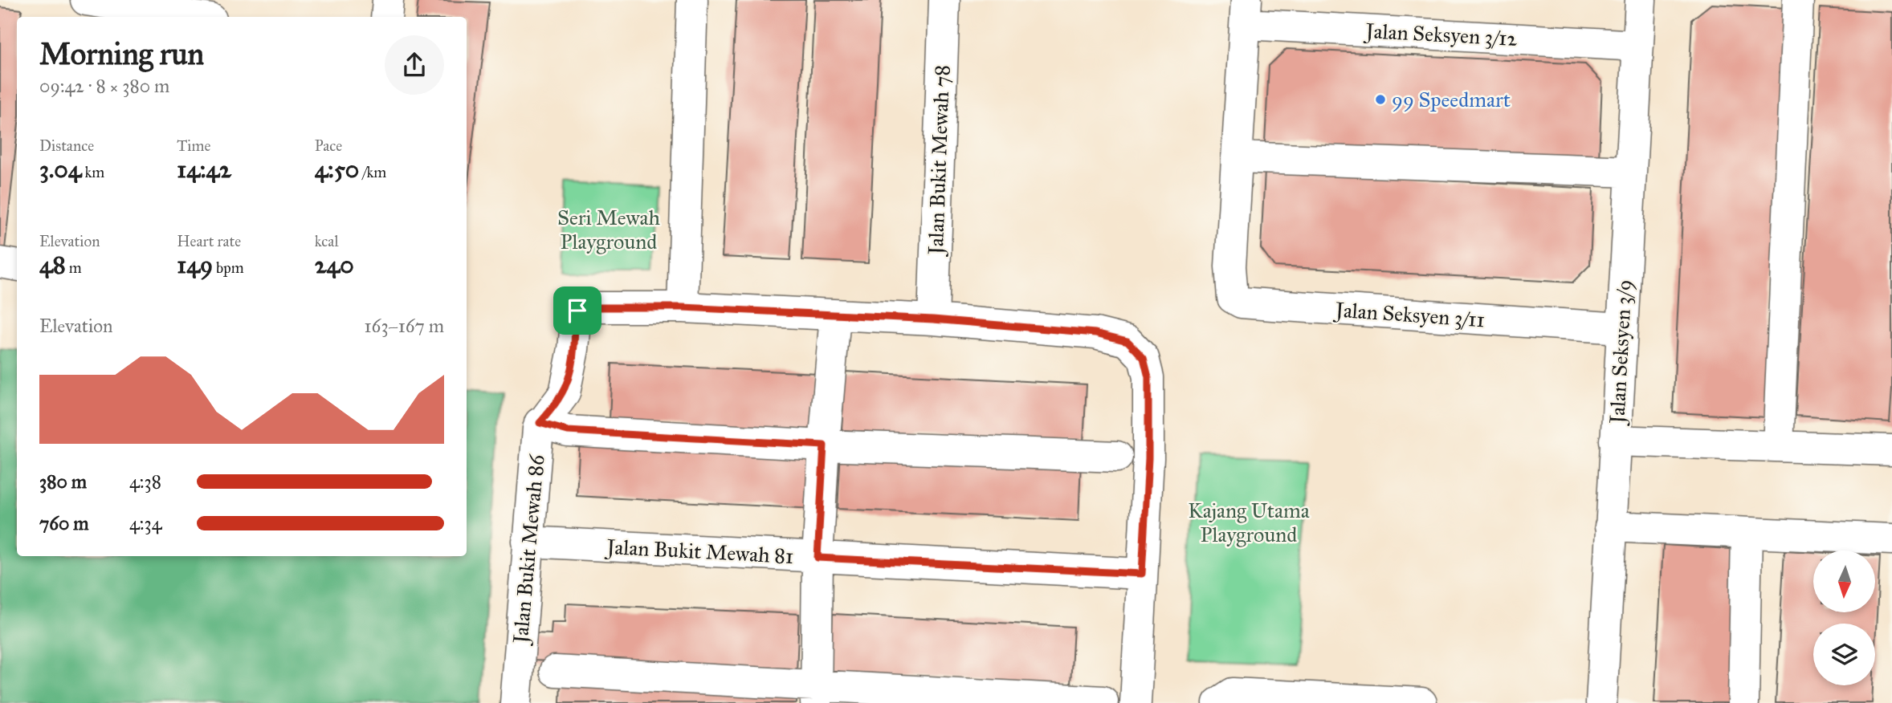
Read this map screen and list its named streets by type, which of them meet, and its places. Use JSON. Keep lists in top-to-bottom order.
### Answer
{
  "streets": {
    "street": [
      "Jalan Seksyen 3/12",
      "Jalan Bukit Mewah 78",
      "Jalan Seksyen 3/11",
      "Jalan Seksyen 3/9",
      "Jalan Bukit Mewah 86",
      "Jalan Bukit Mewah 81"
    ]
  },
  "crossings": [
    ["Jalan Seksyen 3/12", "Jalan Seksyen 3/11"],
    ["Jalan Seksyen 3/12", "Jalan Seksyen 3/9"],
    ["Jalan Seksyen 3/11", "Jalan Seksyen 3/9"],
    ["Jalan Bukit Mewah 86", "Jalan Bukit Mewah 81"]
  ],
  "parks": ["Seri Mewah Playground", "Kajang Utama Playground"],
  "places": ["99 Speedmart"],
  "north": "bottom",
  "page": {
    "heading": ["Morning run", "09:42 · 8 × 380 m"],
    "stats": [
      ["Distance", "3.04 km"],
      ["Time", "14:42"],
      ["Pace", "4:50 /km"],
      ["Elevation", "48 m"],
      ["Heart rate", "149 bpm"],
      ["kcal", "240"]
    ],
    "chart": ["Elevation", "163–167 m"],
    "list": [
      {
        "name": "380 m",
        "note": "4:38"
      },
      {
        "name": "760 m",
        "note": "4:34"
      }
    ]
  }
}
